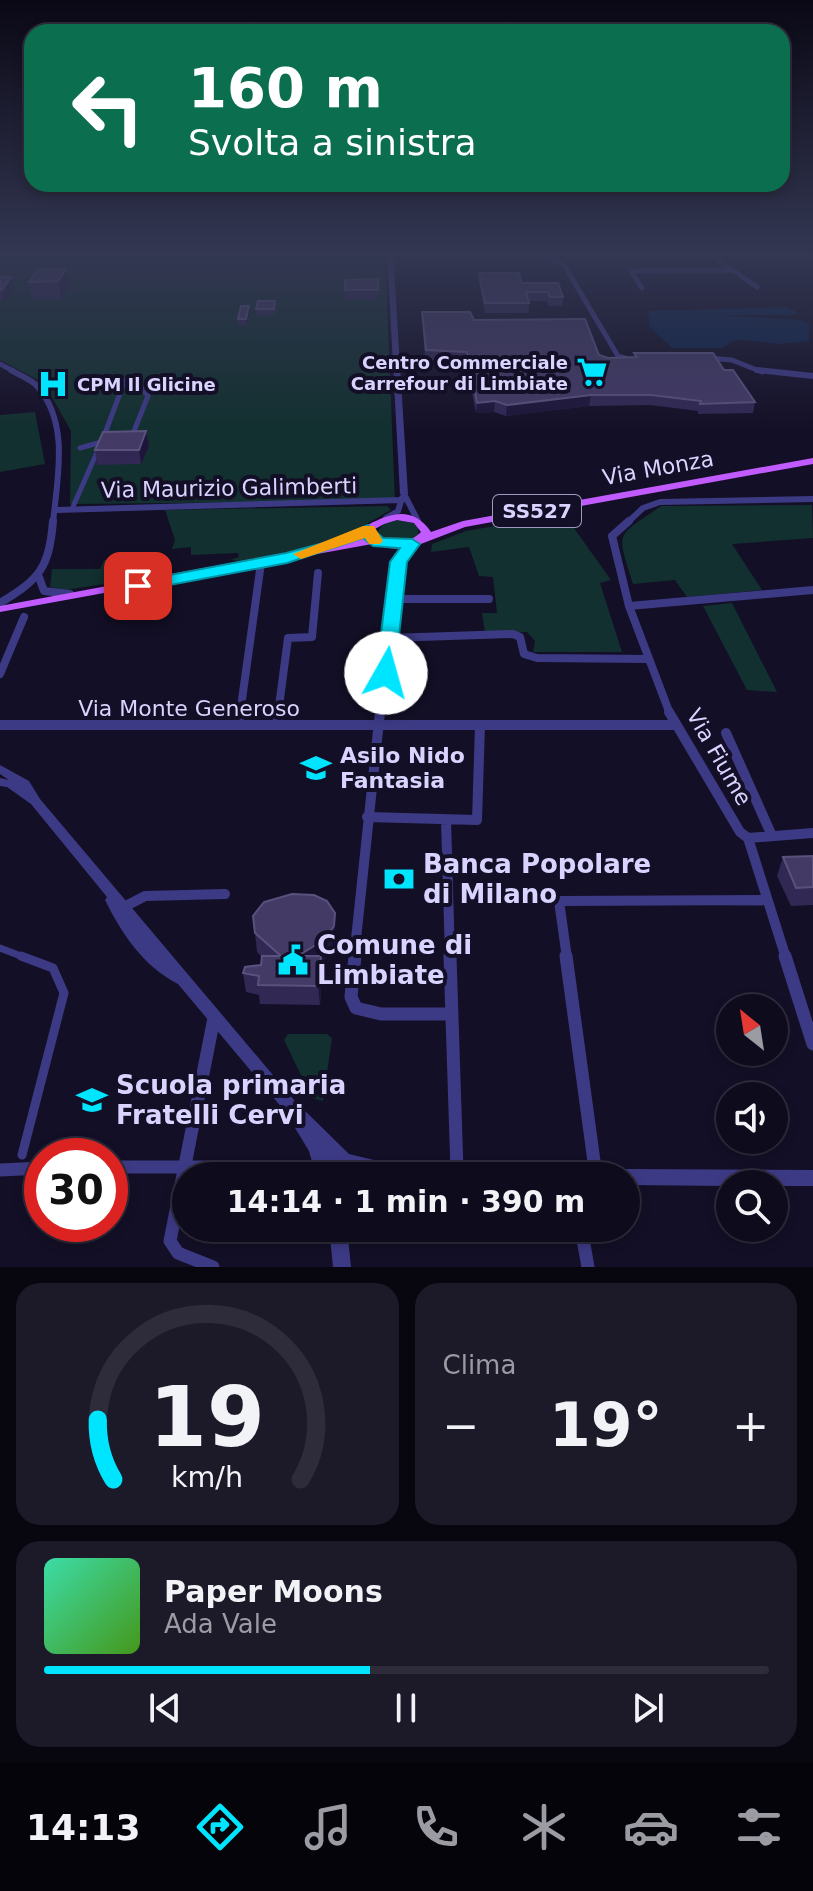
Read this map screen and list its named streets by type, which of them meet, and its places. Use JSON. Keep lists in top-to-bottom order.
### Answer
{
  "streets": {
    "main road": ["Via Monza", "SS527"],
    "street": ["Via Maurizio Galimberti", "Via Monte Generoso", "Via Fiume"]
  },
  "crossings": [
    ["Via Monte Generoso", "Via Fiume"]
  ],
  "places": {
    "supermarket": ["Centro Commerciale Carrefour di Limbiate"],
    "hospital": ["CPM Il Glicine"],
    "school or university": ["Asilo Nido Fantasia", "Scuola primaria Fratelli Cervi"],
    "bank": ["Banca Popolare di Milano"],
    "public building": ["Comune di Limbiate"]
  },
  "north": "top left",
  "page": {
    "turn": ["160 m", "Svolta a sinistra"],
    "limit": "30",
    "trip": "14:14 · 1 min · 390 m",
    "tile": "Clima",
    "heat": ["−", "19°", "+"],
    "song": ["Paper Moons", "Ada Vale"],
    "tabs": "14:13",
    "gauge": ["19", "km/h"]
  }
}
